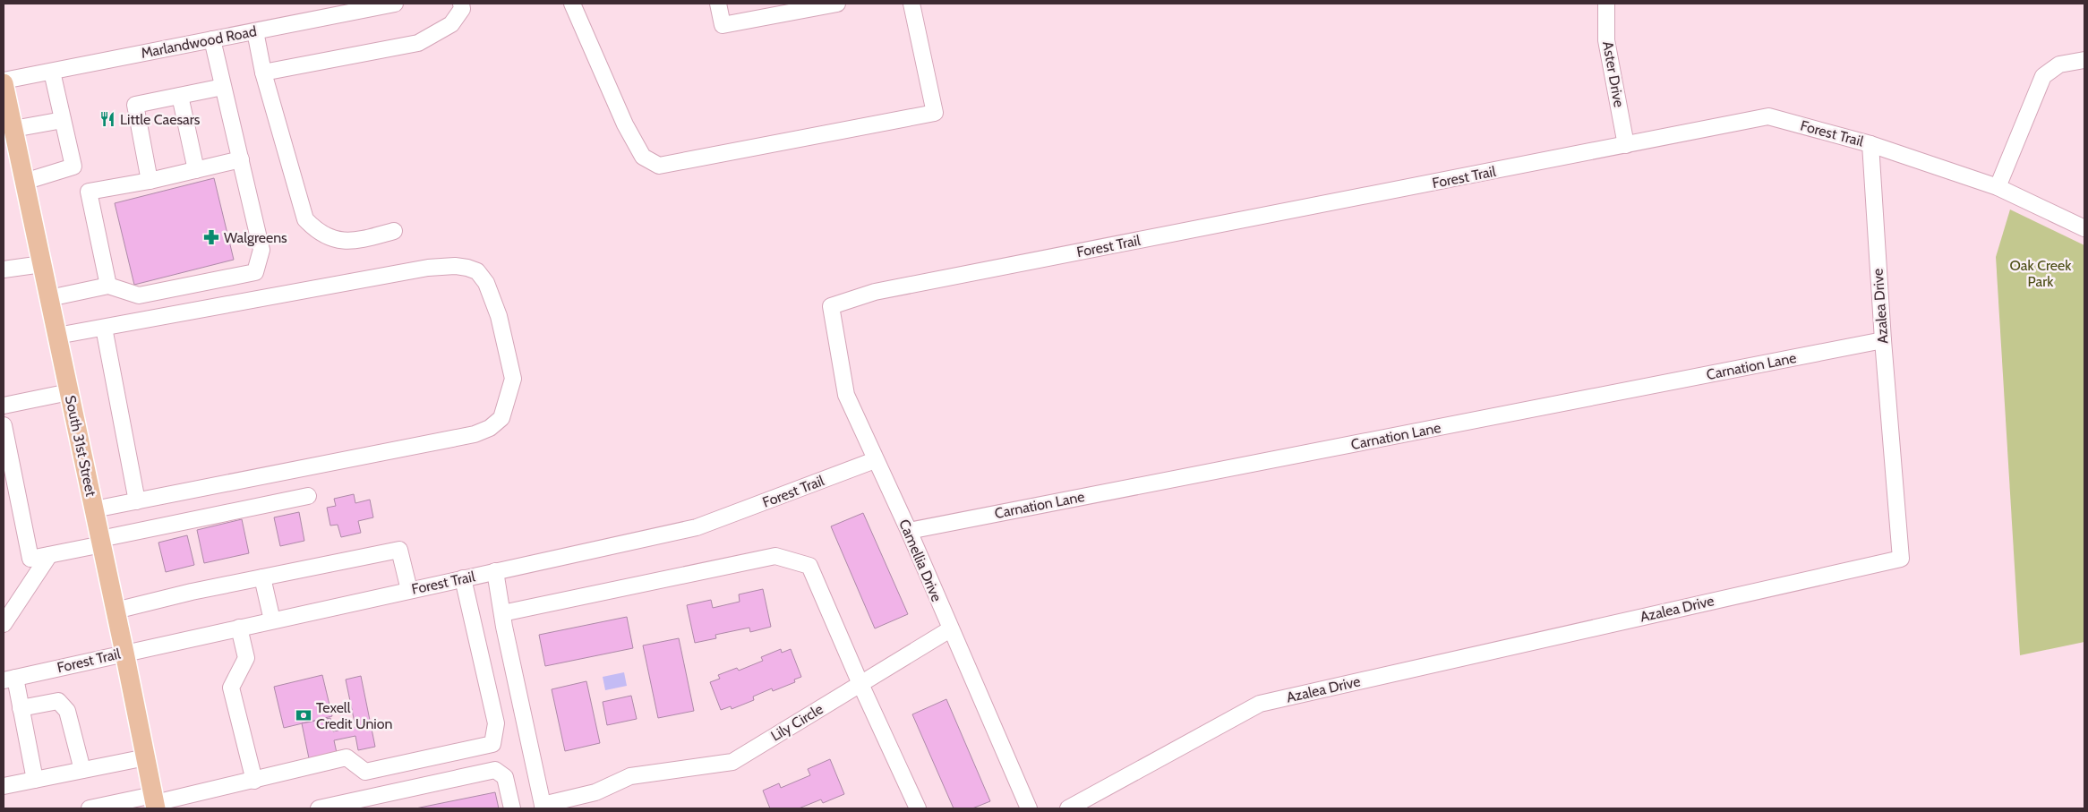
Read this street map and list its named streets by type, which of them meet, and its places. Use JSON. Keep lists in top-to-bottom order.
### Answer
{
  "streets": {
    "main road": ["South 31st Street"],
    "street": [
      "Marlandwood Road",
      "Aster Drive",
      "Forest Trail",
      "Azalea Drive",
      "Carnation Lane",
      "Camellia Drive",
      "Lily Circle"
    ]
  },
  "crossings": [
    ["Marlandwood Road", "South 31st Street"],
    ["Aster Drive", "Forest Trail"],
    ["Forest Trail", "Azalea Drive"],
    ["Forest Trail", "South 31st Street"],
    ["Forest Trail", "Camellia Drive"],
    ["Azalea Drive", "Carnation Lane"],
    ["Carnation Lane", "Camellia Drive"],
    ["Camellia Drive", "Lily Circle"]
  ],
  "parks": ["Oak Creek Park"],
  "places": {
    "restaurant": ["Little Caesars"],
    "pharmacy": ["Walgreens"],
    "bank": ["Texell Credit Union"]
  }
}
